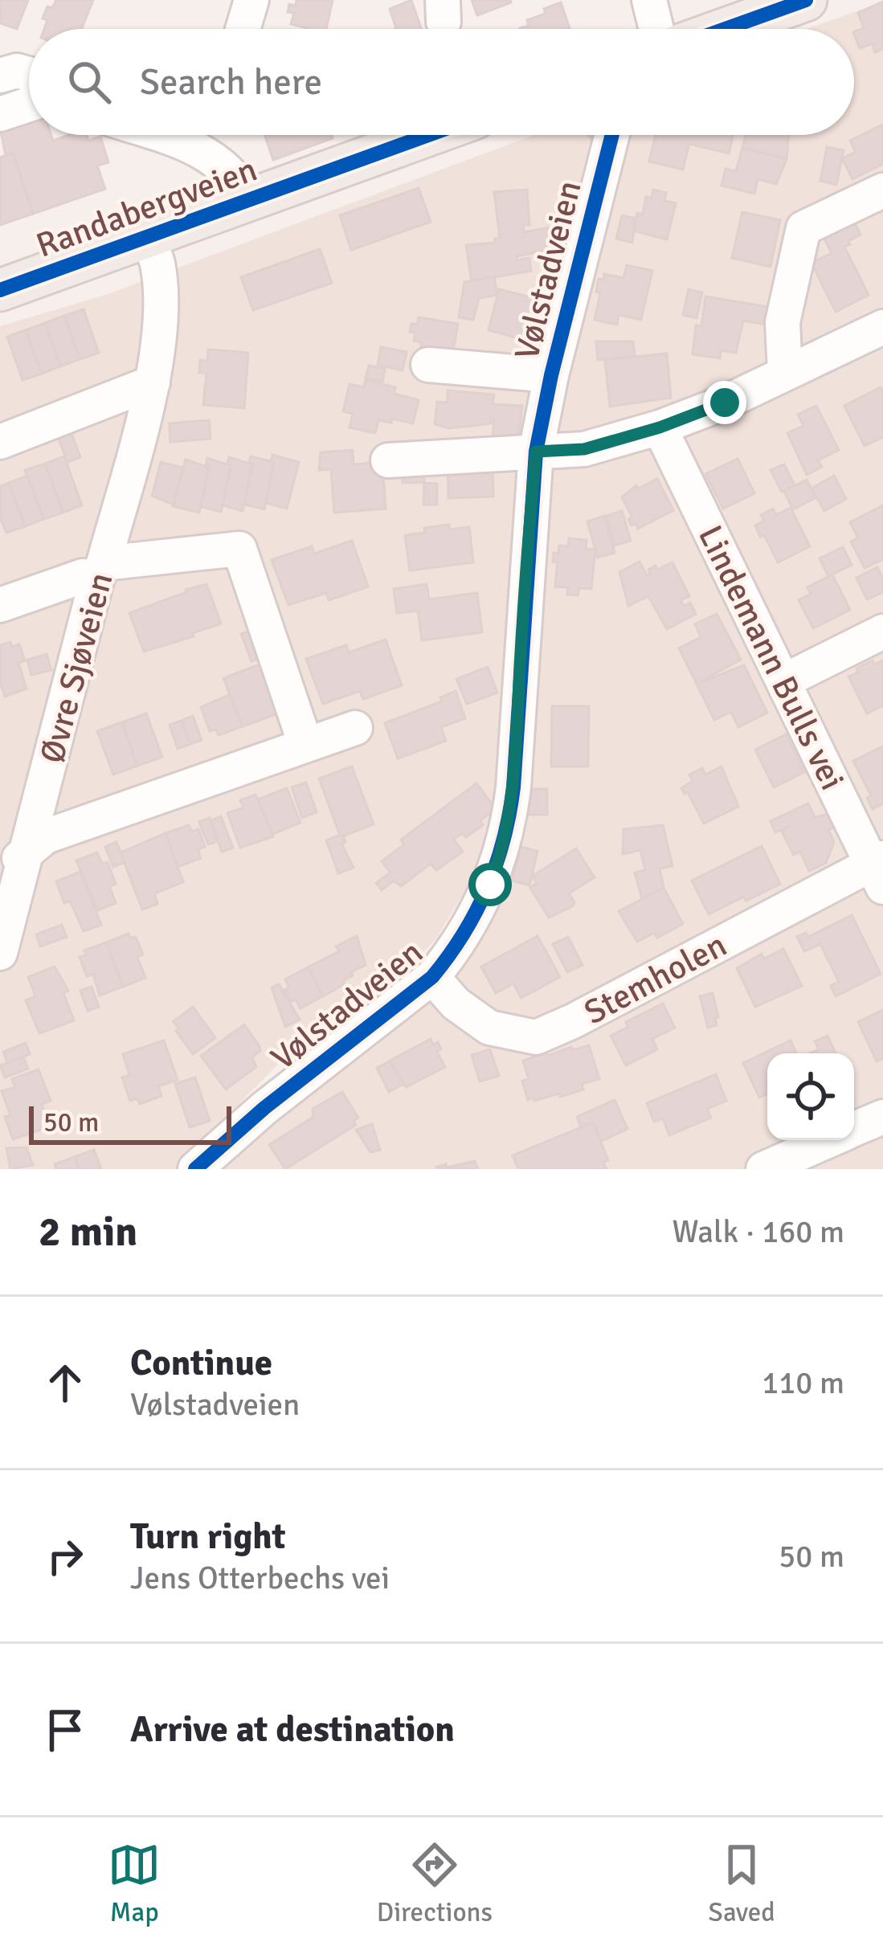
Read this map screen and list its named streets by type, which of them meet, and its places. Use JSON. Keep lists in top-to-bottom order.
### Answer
{
  "streets": {
    "main road": ["Randabergveien"],
    "street": [
      "Vølstadveien",
      "Lindemann Bulls vei",
      "Øvre Sjøveien",
      "Stemholen"
    ]
  },
  "crossings": [
    ["Randabergveien", "Øvre Sjøveien"],
    ["Vølstadveien", "Stemholen"],
    ["Lindemann Bulls vei", "Stemholen"]
  ],
  "scale_bar": "50 m",
  "page": {
    "search": "Search here",
    "scale": "50 m",
    "heading": ["2 min", "Walk · 160 m"],
    "list": [
      ["Continue", "Vølstadveien", "110 m"],
      ["Turn right", "Jens Otterbechs vei", "50 m"],
      "Arrive at destination"
    ],
    "nav": ["Map", "Directions", "Saved"]
  }
}
